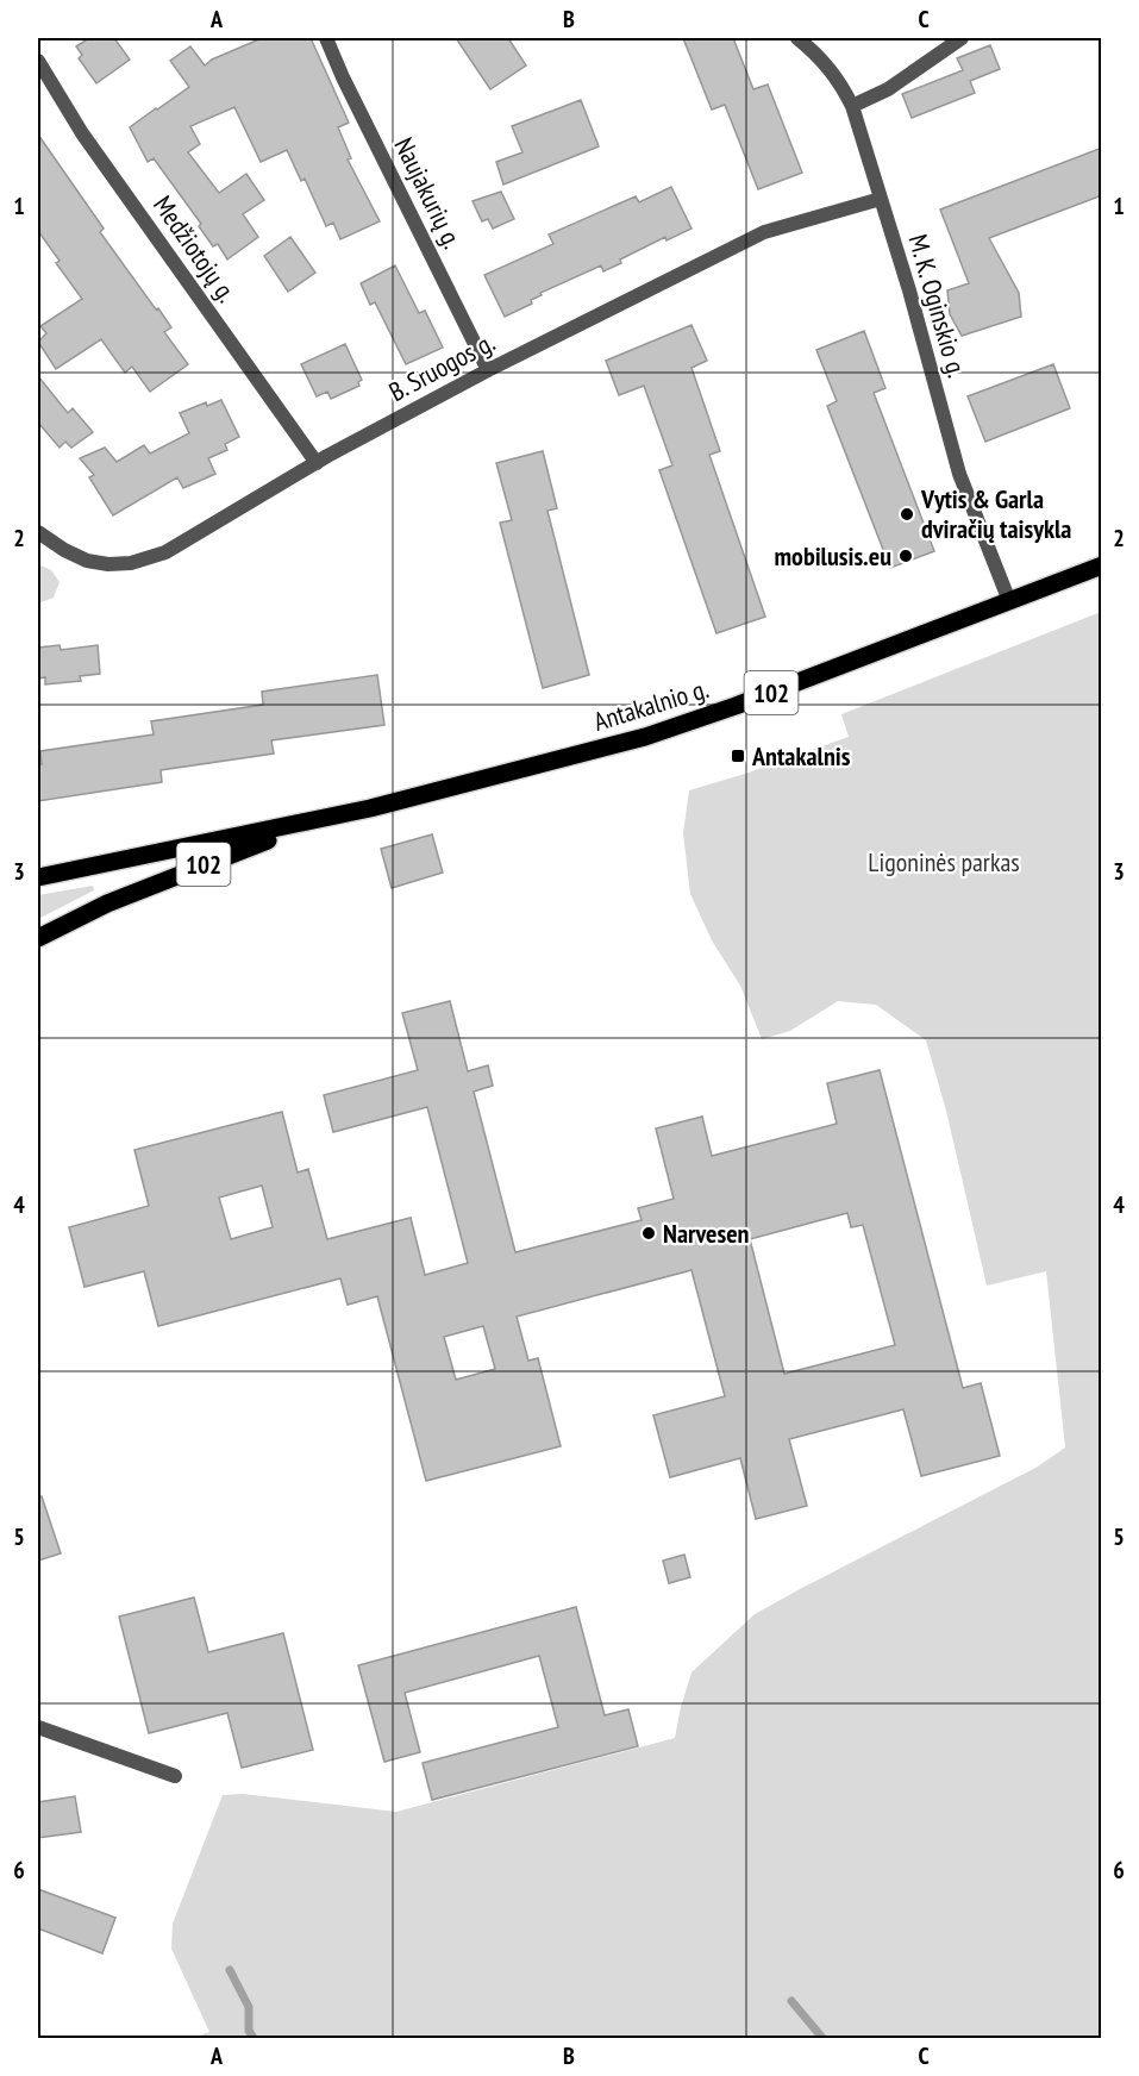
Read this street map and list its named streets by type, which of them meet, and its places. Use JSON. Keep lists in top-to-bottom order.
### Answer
{
  "streets": {
    "main road": ["102", "Antakalnio g."],
    "street": [
      "Naujakurių g.",
      "Medžiotojų g.",
      "M. K. Oginskio g.",
      "B. Sruogos g."
    ]
  },
  "crossings": [
    ["Naujakurių g.", "B. Sruogos g."],
    ["Medžiotojų g.", "B. Sruogos g."],
    ["M. K. Oginskio g.", "B. Sruogos g."],
    ["M. K. Oginskio g.", "Antakalnio g."]
  ],
  "parks": ["Ligoninės parkas"],
  "places": {
    "other": ["Vytis & Garla dviračių taisykla", "mobilusis.eu", "Narvesen"],
    "transit": ["Antakalnis"]
  },
  "grid": {
    "columns": ["A", "B", "C"],
    "rows": [
      "1",
      "2",
      "3",
      "4",
      "5",
      "6"
    ]
  }
}
